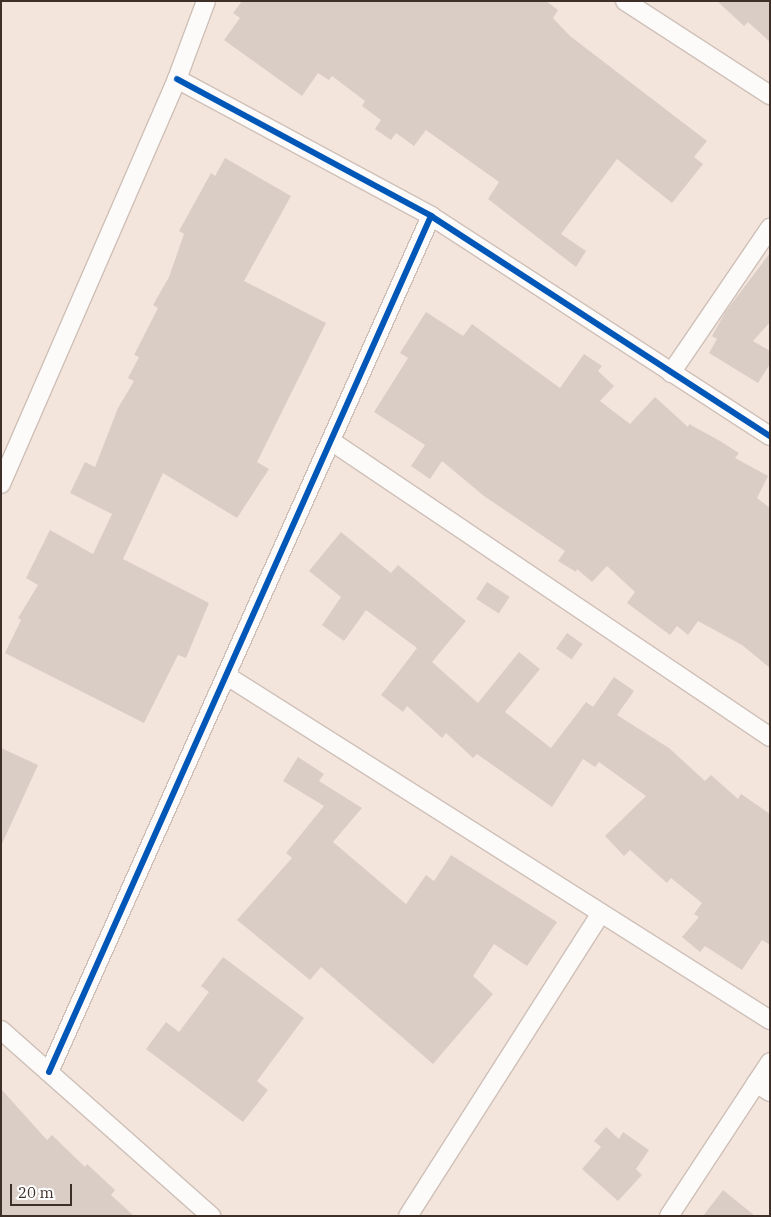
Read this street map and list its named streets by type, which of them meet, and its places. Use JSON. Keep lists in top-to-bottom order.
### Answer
{
  "scale_bar": "20 m"
}
